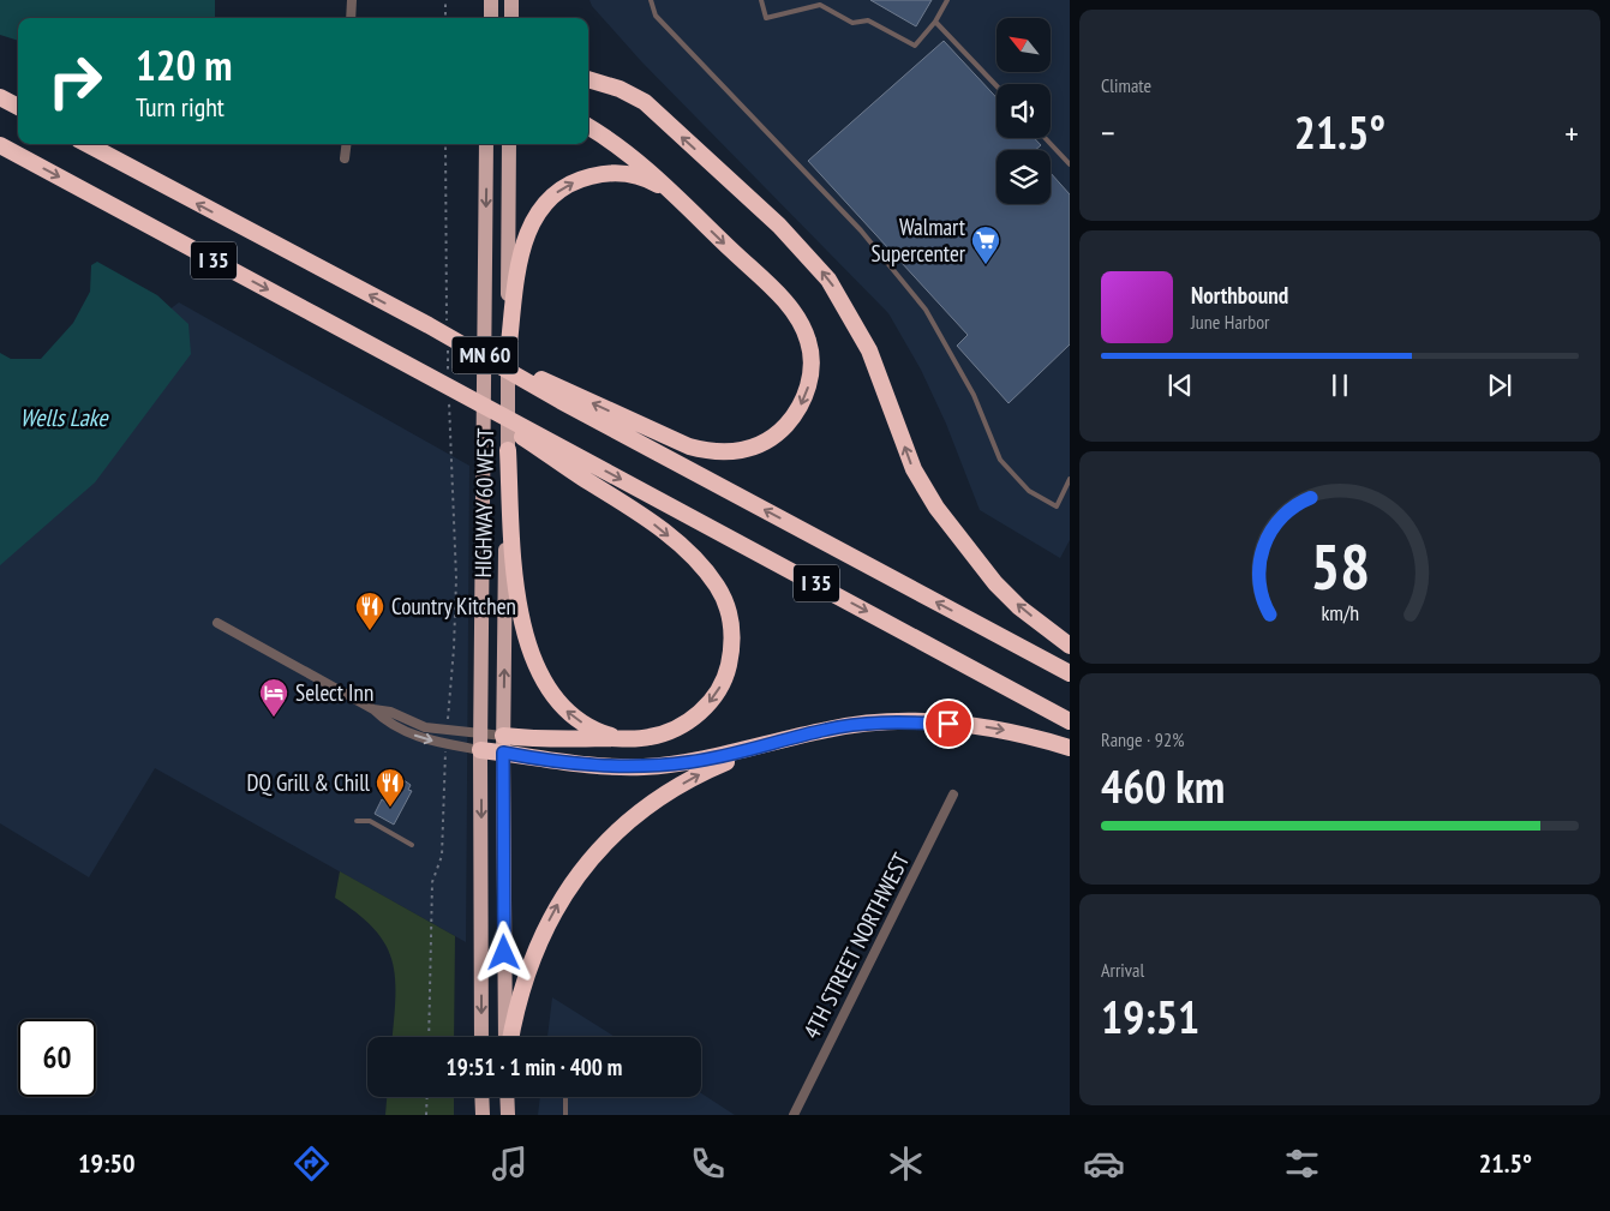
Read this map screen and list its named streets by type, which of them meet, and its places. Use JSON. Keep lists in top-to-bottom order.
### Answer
{
  "streets": {
    "highway": ["I 35"],
    "main road": ["MN 60", "HIGHWAY 60 WEST"],
    "street": ["4TH STREET NORTHWEST"]
  },
  "water": ["Wells Lake"],
  "places": {
    "supermarket": ["Walmart Supercenter"],
    "restaurant": ["Country Kitchen", "DQ Grill & Chill"],
    "hotel": ["Select Inn"]
  },
  "north": "top left",
  "page": {
    "tile": [
      "Climate",
      ["Range · 92%", "460 km"],
      ["Arrival", "19:51"]
    ],
    "turn": ["120 m", "Turn right"],
    "heat": ["−", "21.5°", "+"],
    "song": ["Northbound", "June Harbor"],
    "limit": "60",
    "trip": "19:51 · 1 min · 400 m",
    "tabs": ["19:50", "21.5°"],
    "gauge": ["58", "km/h"]
  }
}
